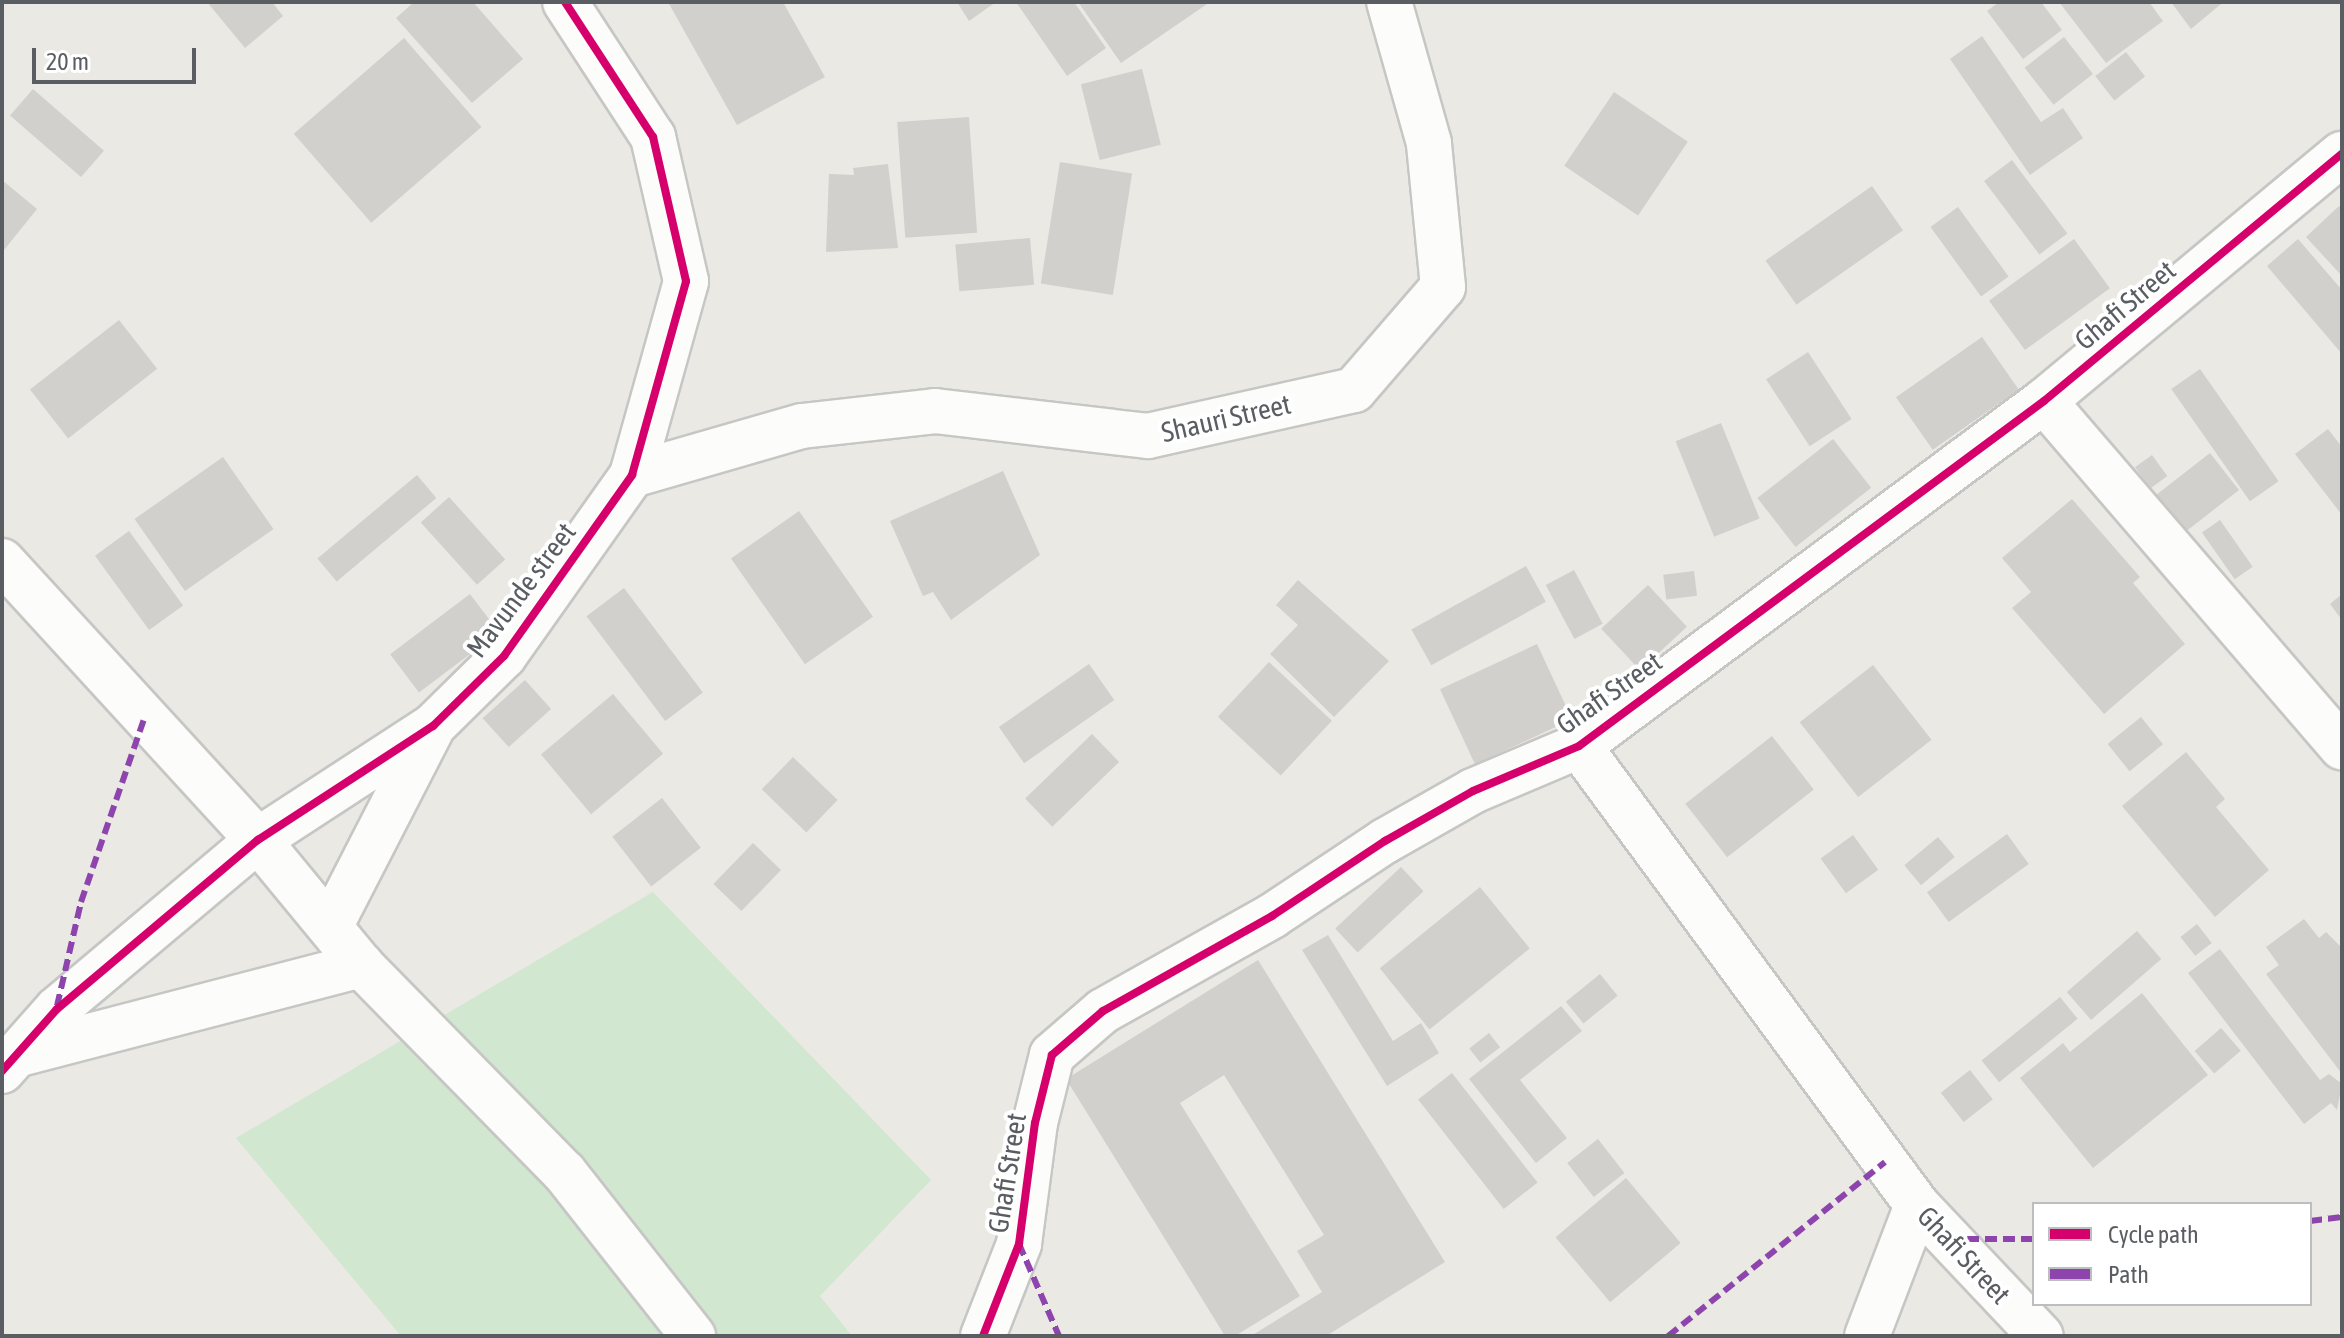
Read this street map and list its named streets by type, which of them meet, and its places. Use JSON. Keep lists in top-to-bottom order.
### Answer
{
  "streets": {
    "street": ["Ghafi Street", "Shauri Street", "Mavunde street"]
  },
  "crossings": [
    ["Shauri Street", "Mavunde street"]
  ],
  "legend": ["Cycle path", "Path"],
  "scale_bar": "20 m"
}
